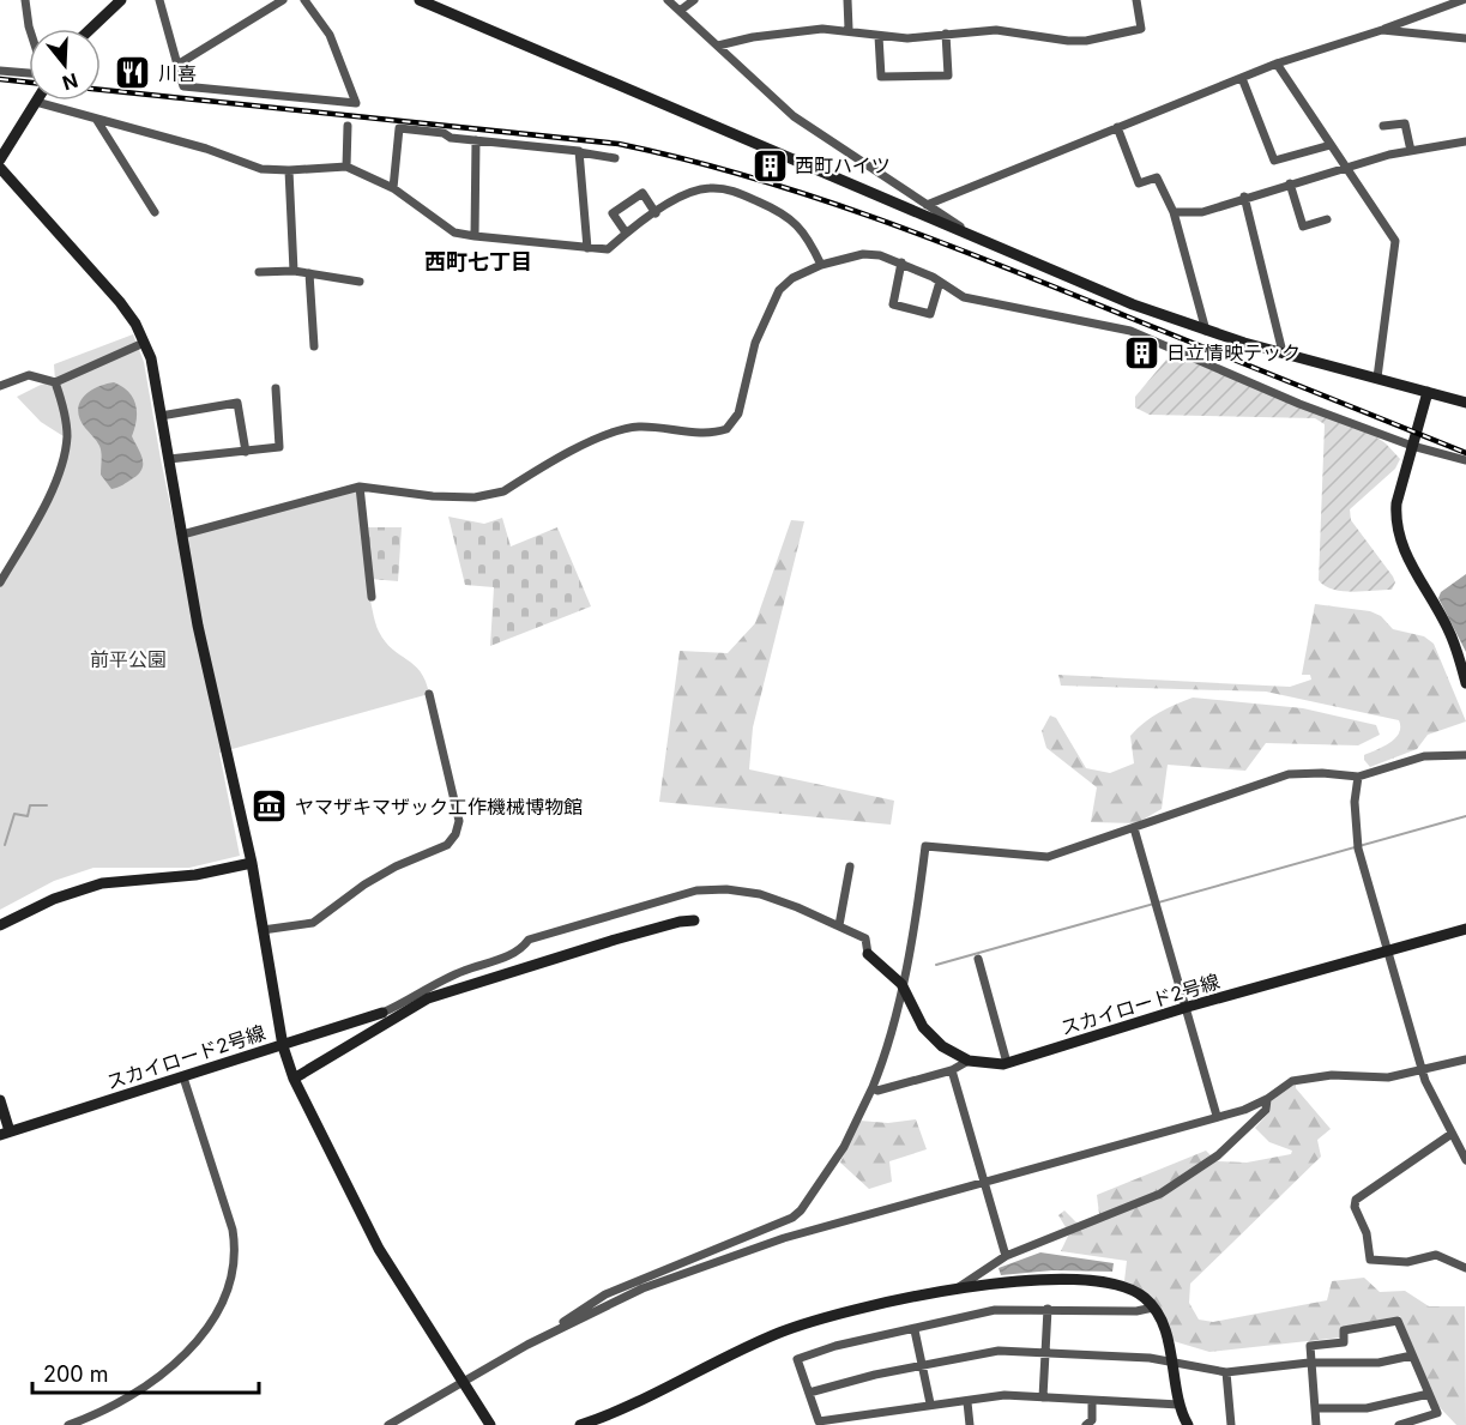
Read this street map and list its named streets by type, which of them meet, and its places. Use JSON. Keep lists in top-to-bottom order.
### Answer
{
  "streets": {
    "street": ["スカイロード2号線"]
  },
  "districts": ["西町七丁目"],
  "parks": ["前平公園"],
  "places": {
    "restaurant": ["川喜"],
    "building": ["西町ハイツ", "日立情映テック"],
    "museum": ["ヤマザキマザック工作機械博物館"]
  },
  "scale_bar": "200 m",
  "north": "bottom"
}
